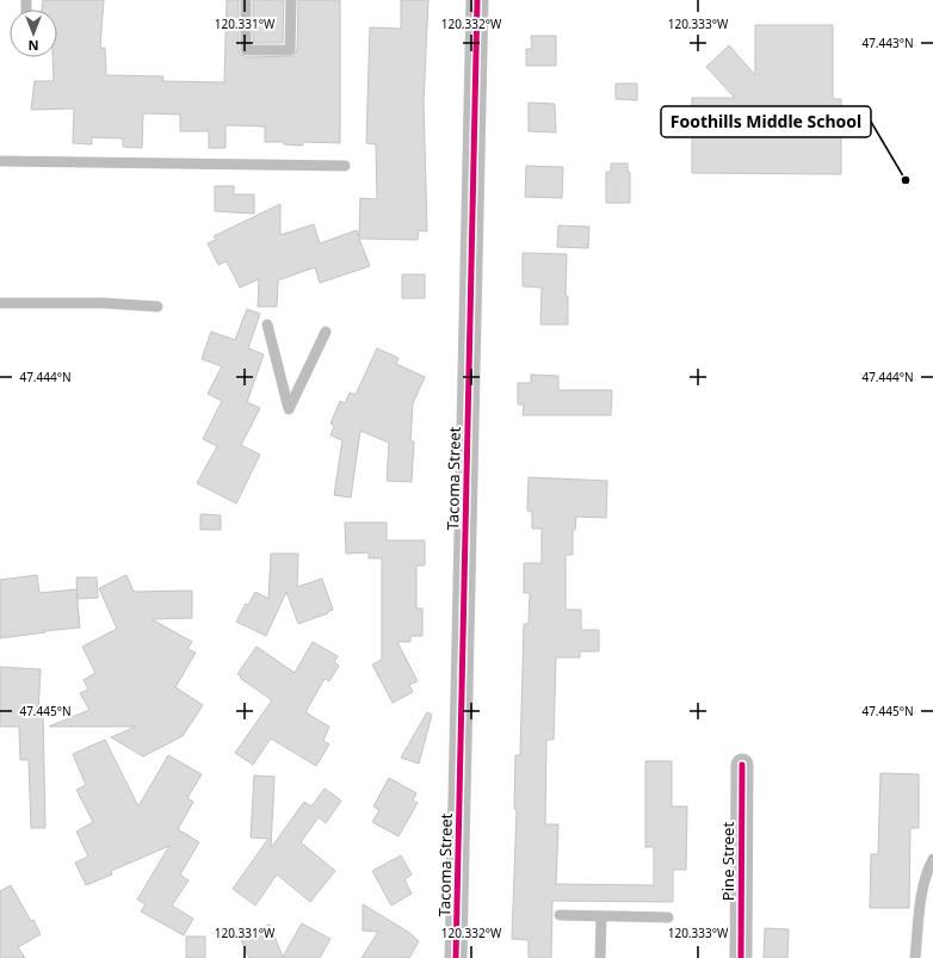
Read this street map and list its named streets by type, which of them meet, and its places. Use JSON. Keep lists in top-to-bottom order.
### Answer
{
  "streets": {
    "street": ["Tacoma Street", "Pine Street"]
  },
  "places": ["Foothills Middle School"],
  "north": "bottom",
  "coordinates": [
    "120.331°W",
    "120.332°W",
    "120.333°W",
    "47.443°N",
    "47.444°N",
    "47.445°N"
  ]
}
